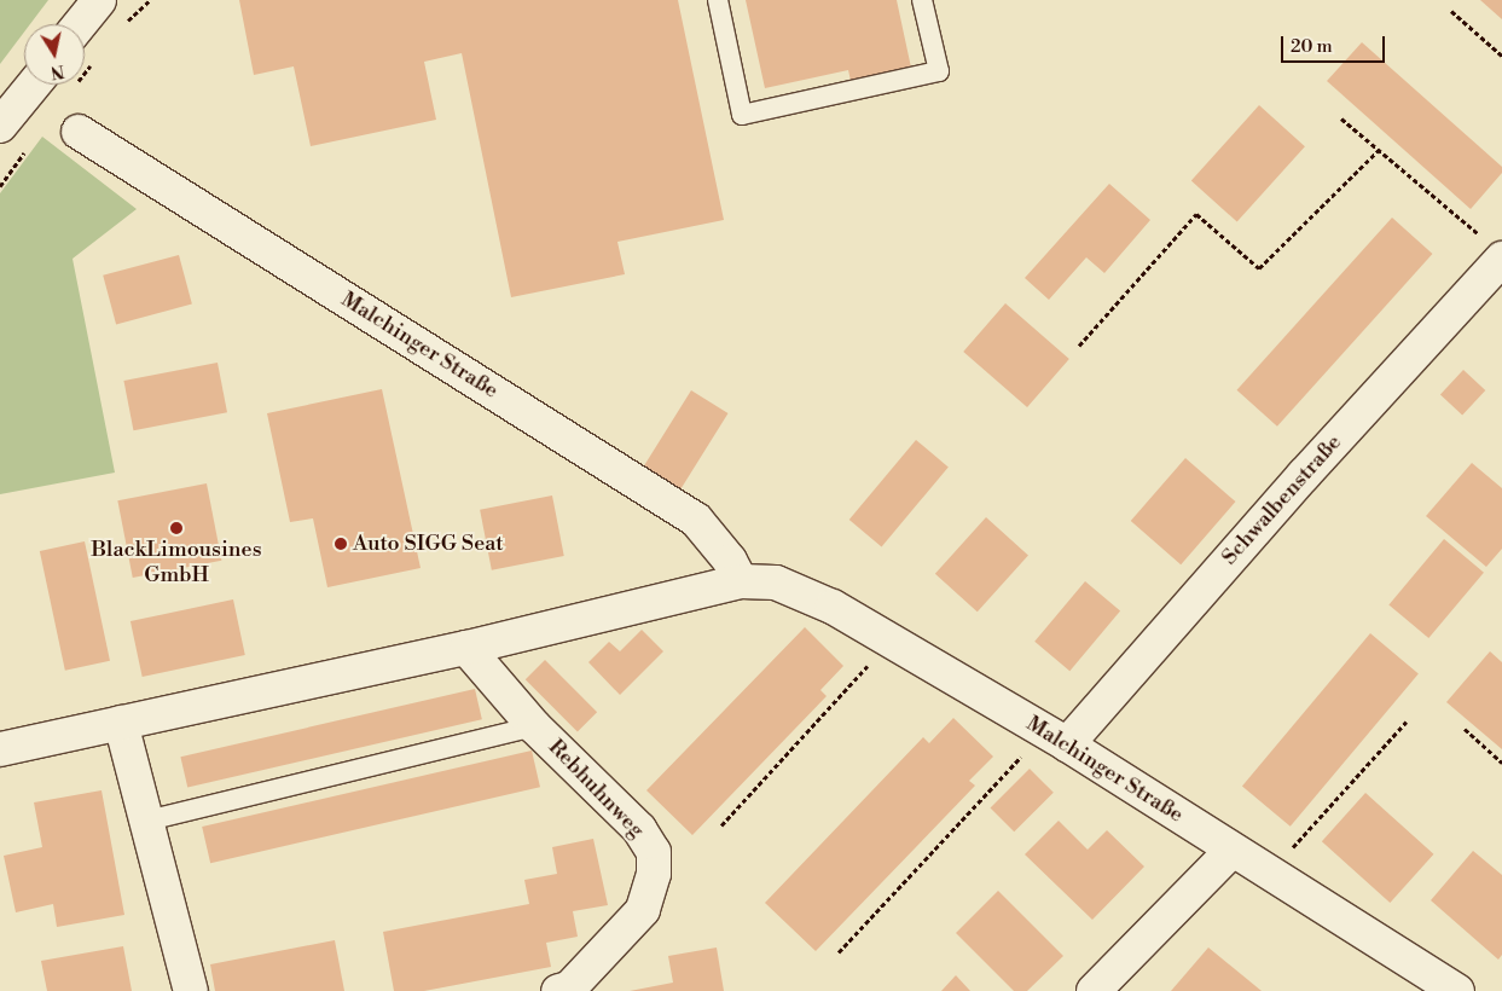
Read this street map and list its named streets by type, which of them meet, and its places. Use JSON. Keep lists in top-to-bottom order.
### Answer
{
  "streets": {
    "street": ["Malchinger Straße", "Schwalbenstraße", "Rebhuhnweg"]
  },
  "crossings": [
    ["Malchinger Straße", "Schwalbenstraße"],
    ["Malchinger Straße", "Rebhuhnweg"]
  ],
  "places": ["BlackLimousines GmbH", "Auto SIGG Seat"],
  "scale_bar": "20 m",
  "north": "bottom"
}
